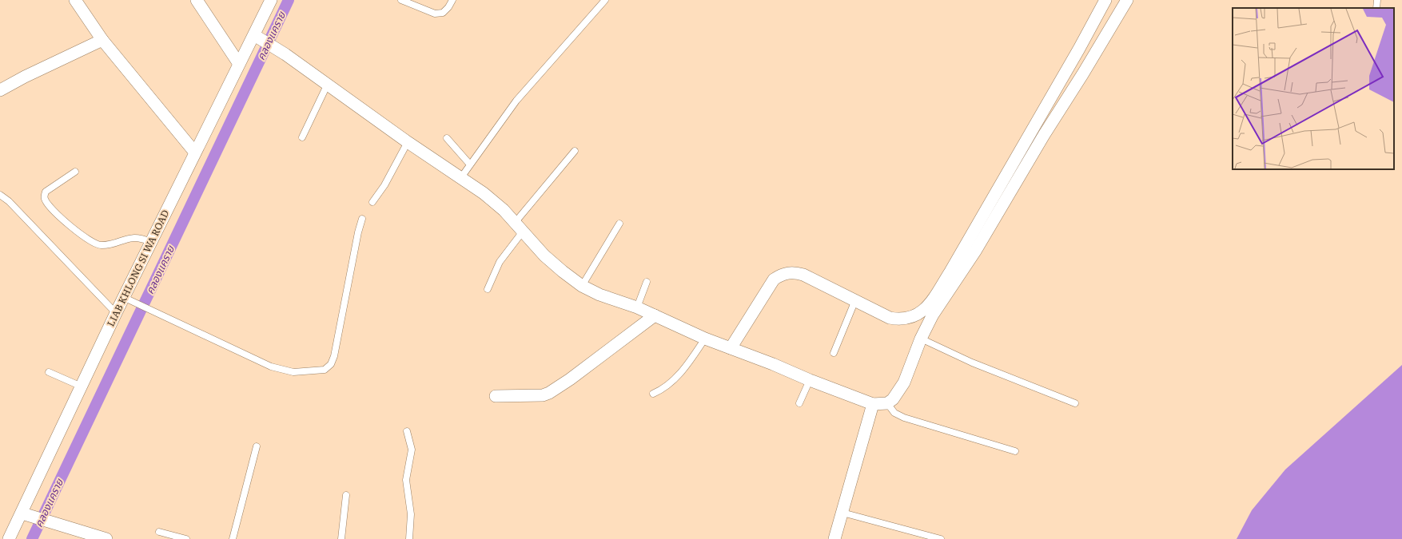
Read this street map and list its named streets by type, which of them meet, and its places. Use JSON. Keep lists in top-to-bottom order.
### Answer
{
  "streets": {
    "street": ["LIAB KHLONG SI WA ROAD"]
  },
  "water": ["คลองเเคราย"]
}
